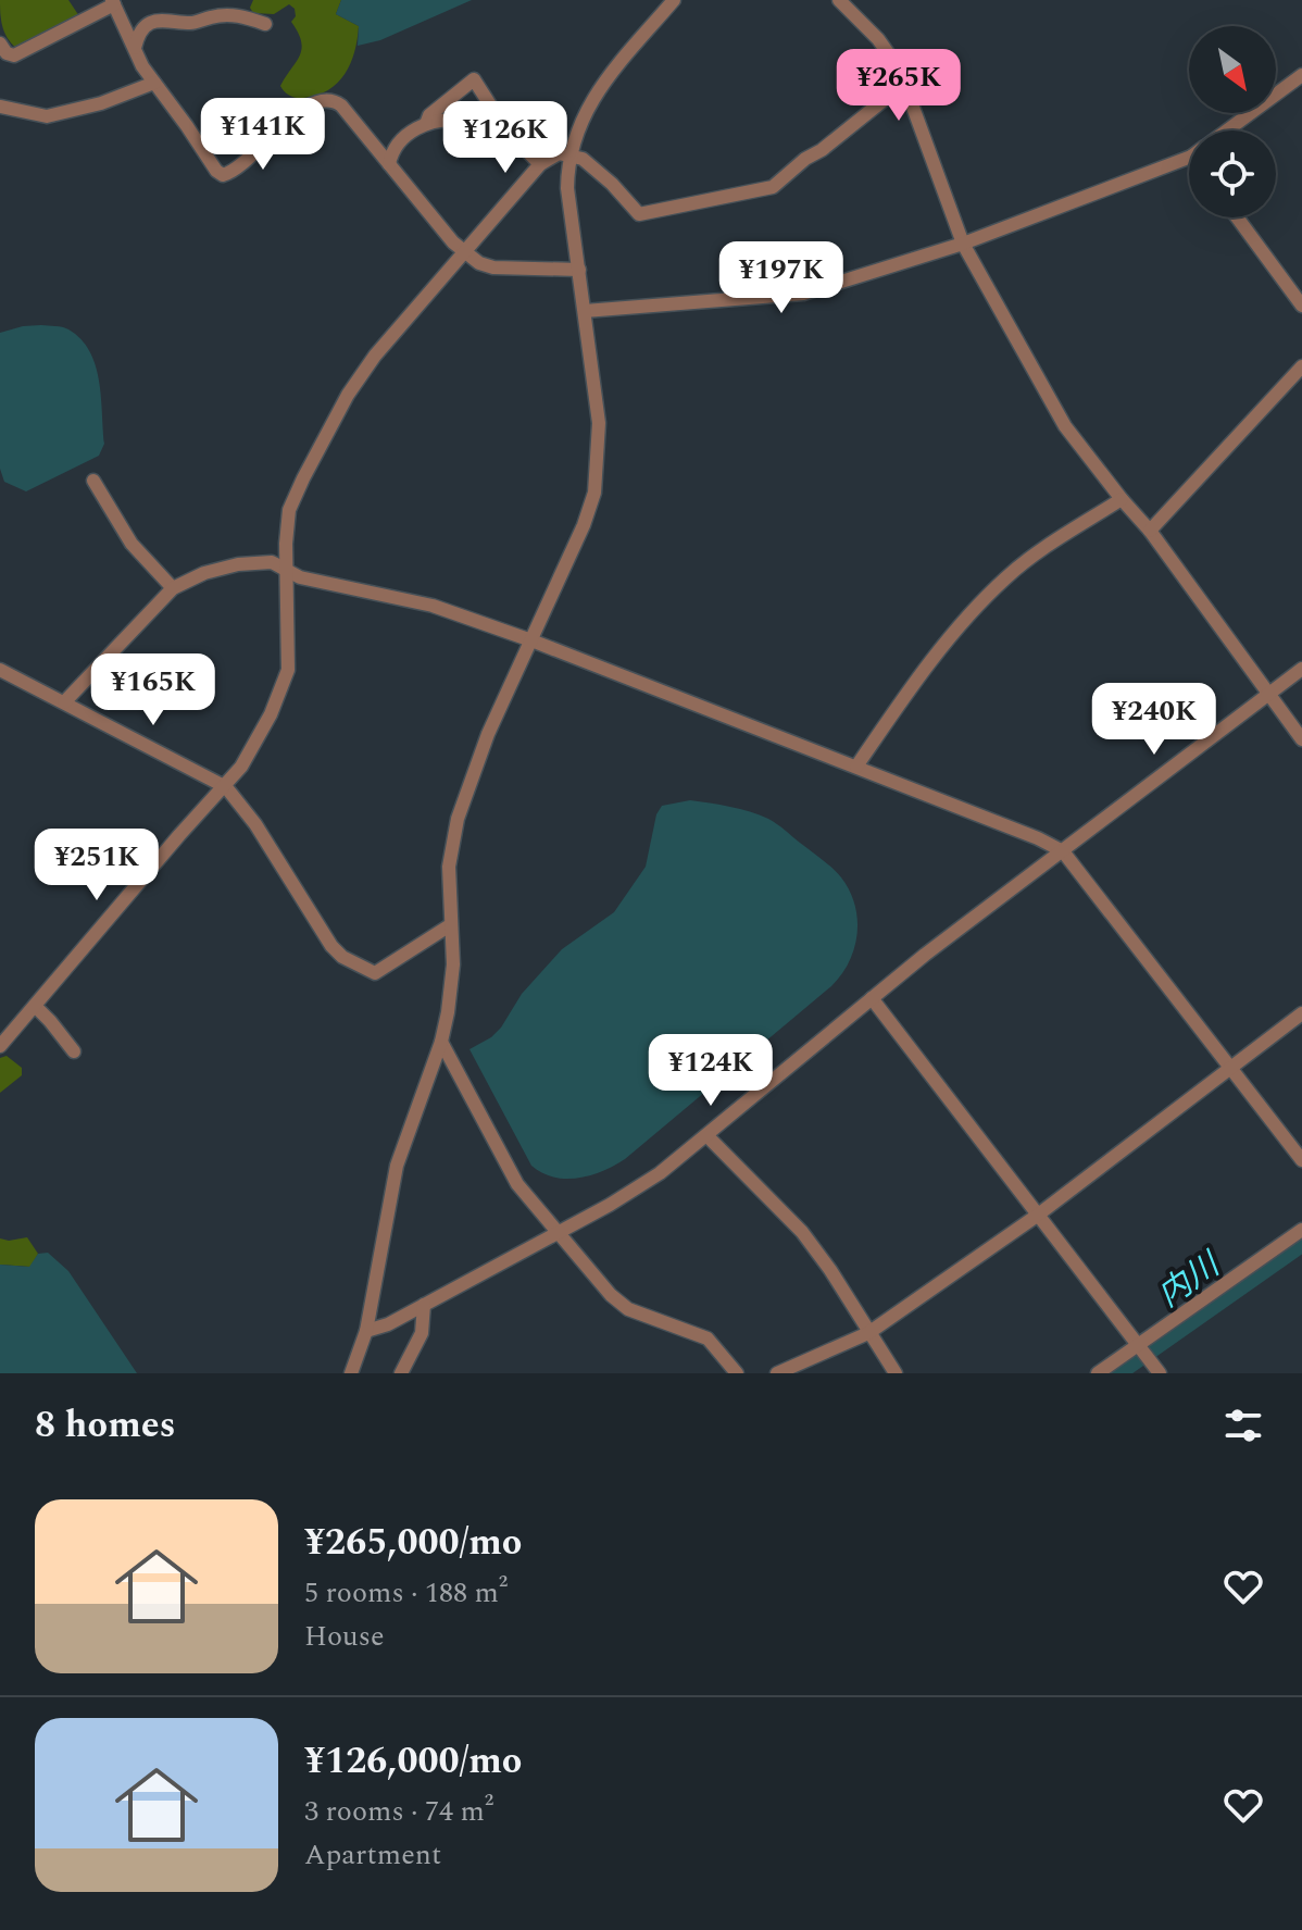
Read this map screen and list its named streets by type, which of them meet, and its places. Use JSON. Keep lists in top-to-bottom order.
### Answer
{
  "water": ["内川"],
  "north": "bottom right",
  "page": {
    "price": [
      "¥265K",
      "¥141K",
      "¥126K",
      "¥197K",
      "¥165K",
      "¥240K",
      "¥251K",
      "¥124K"
    ],
    "heading": "8 homes",
    "list": [
      {
        "name": "¥265,000/mo",
        "note": "5 rooms · 188 m² · House"
      },
      {
        "name": "¥126,000/mo",
        "note": "3 rooms · 74 m² · Apartment"
      }
    ]
  }
}
